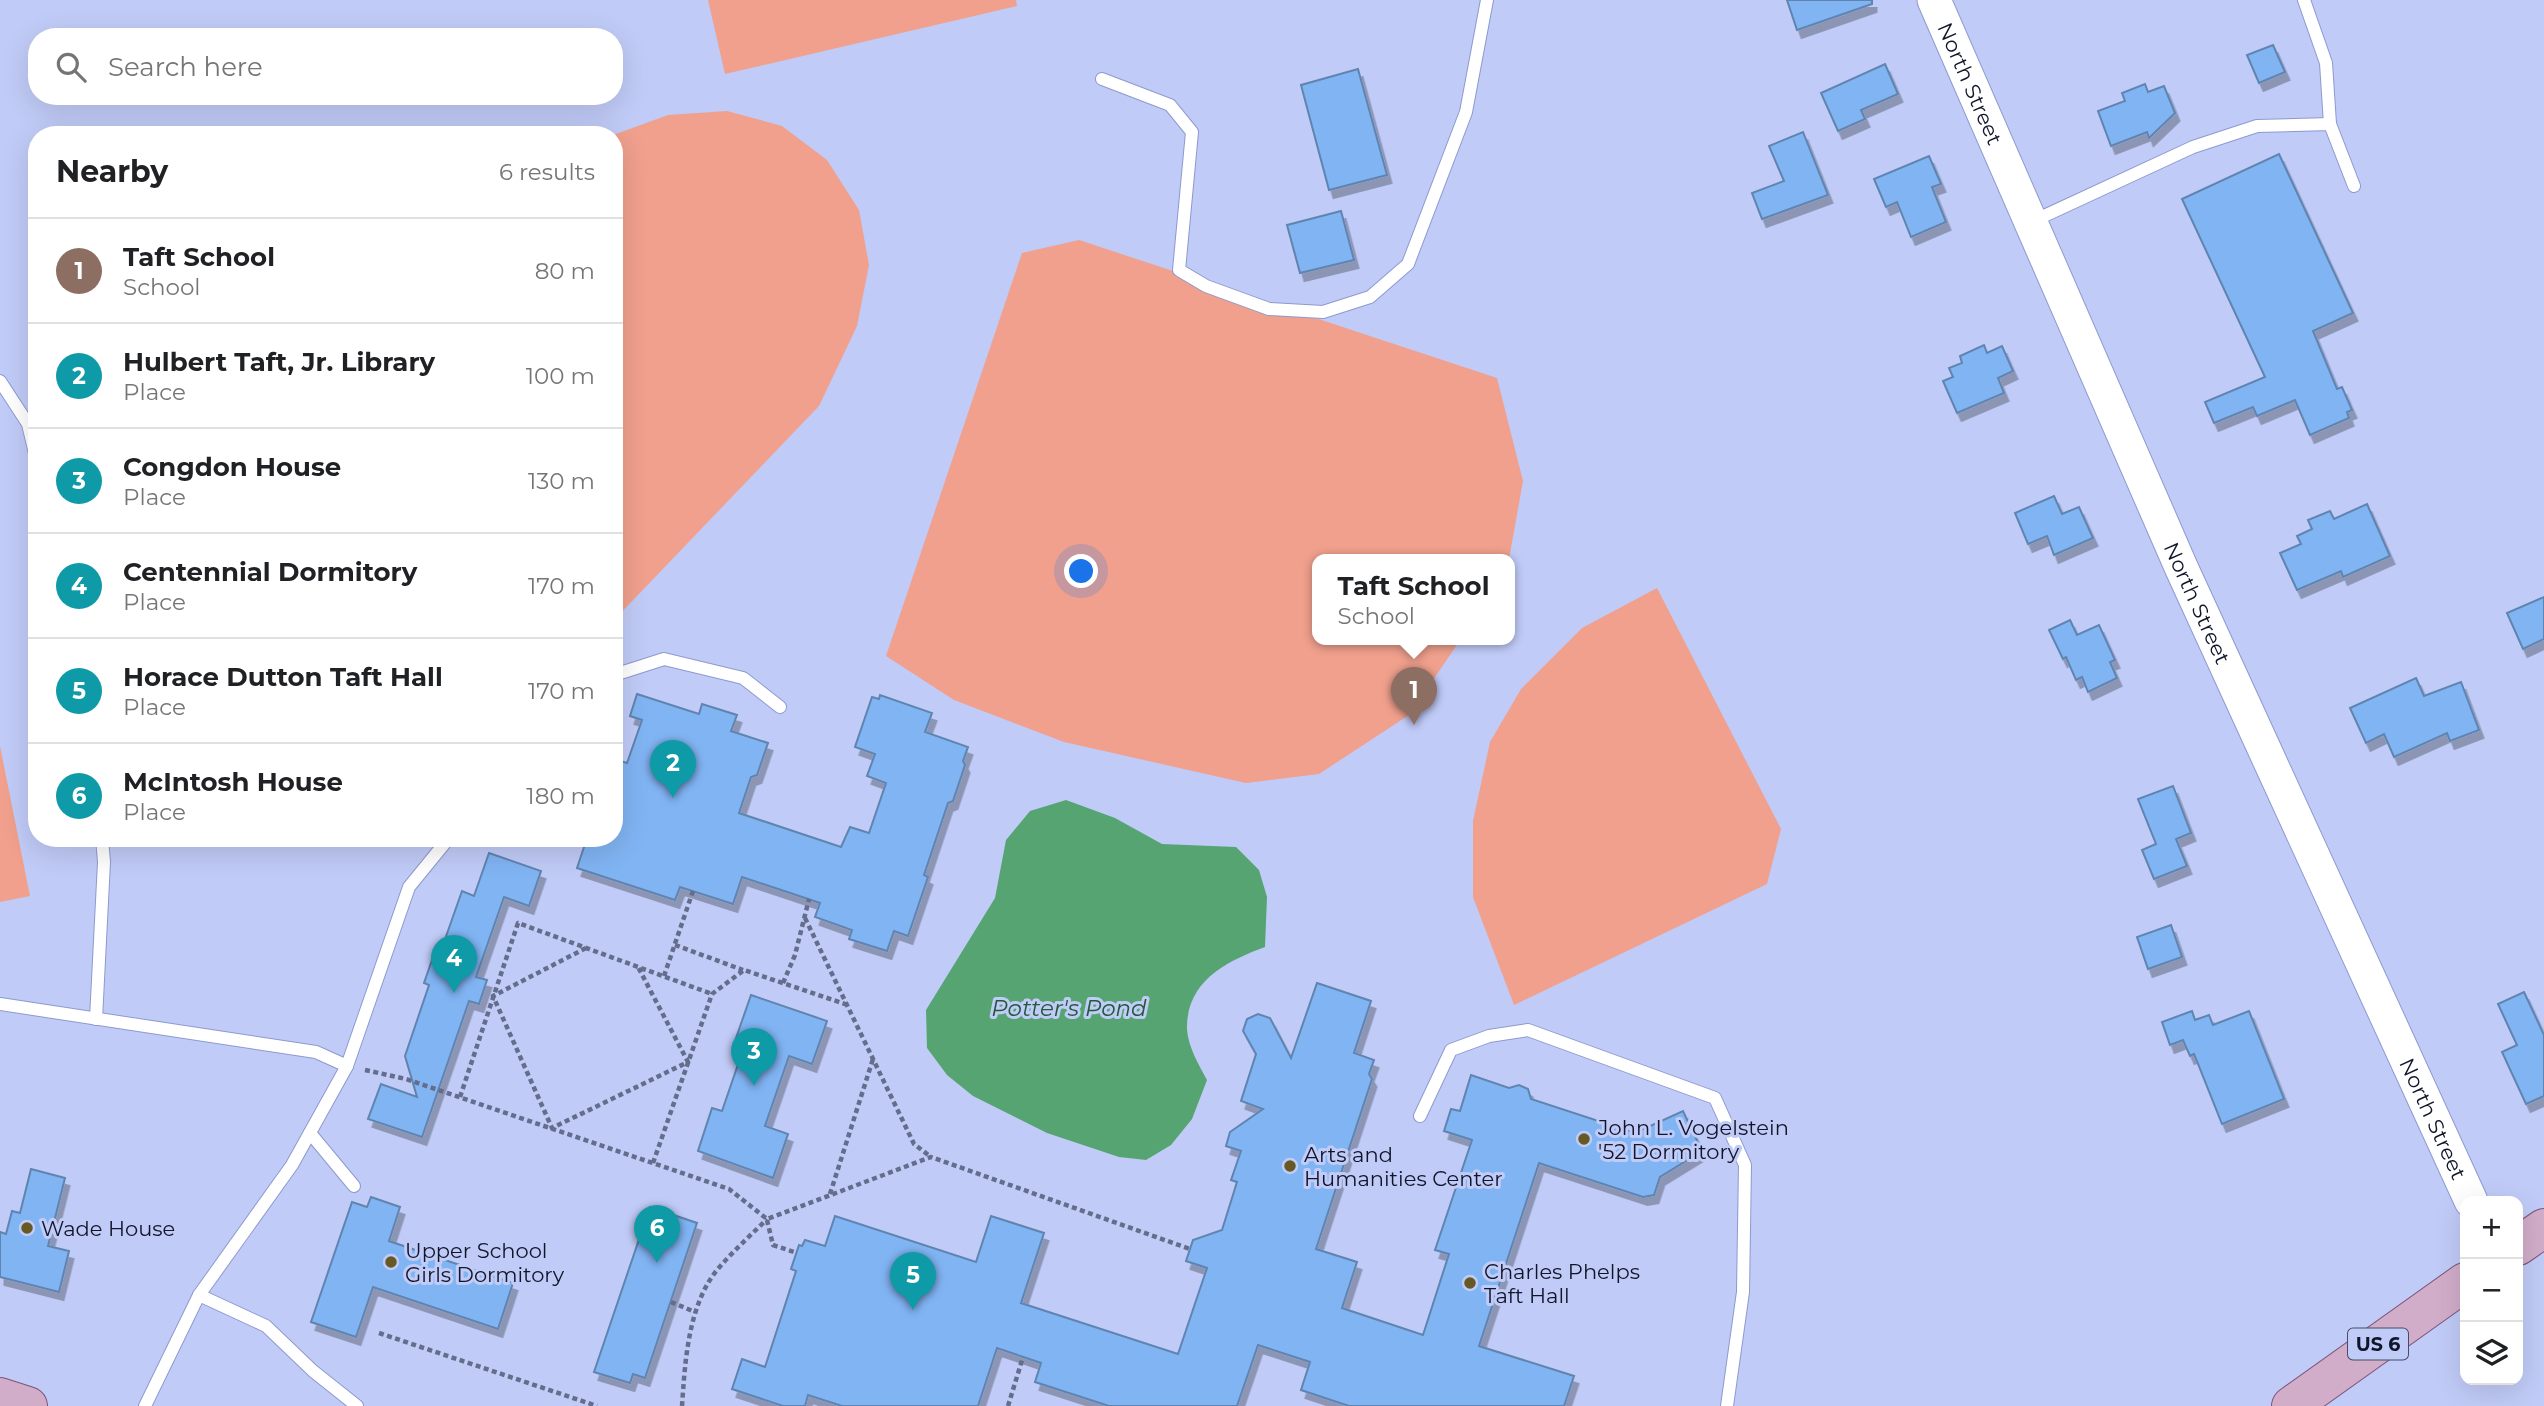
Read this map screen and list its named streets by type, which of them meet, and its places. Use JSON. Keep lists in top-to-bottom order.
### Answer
{
  "streets": {
    "main road": ["US 6"],
    "street": ["North Street"]
  },
  "water": ["Potter's Pond"],
  "places": [
    "John L. Vogelstein '52 Dormitory",
    "Arts and Humanities Center",
    "Wade House",
    "Upper School Girls Dormitory",
    "Charles Phelps Taft Hall"
  ],
  "page": {
    "search": "Search here",
    "heading": ["Nearby", "6 results"],
    "list": [
      {
        "mark": "1",
        "name": "Taft School",
        "note": "School",
        "value": "80 m"
      },
      {
        "mark": "2",
        "name": "Hulbert Taft, Jr. Library",
        "note": "Place",
        "value": "100 m"
      },
      {
        "mark": "3",
        "name": "Congdon House",
        "note": "Place",
        "value": "130 m"
      },
      {
        "mark": "4",
        "name": "Centennial Dormitory",
        "note": "Place",
        "value": "170 m"
      },
      {
        "mark": "5",
        "name": "Horace Dutton Taft Hall",
        "note": "Place",
        "value": "170 m"
      },
      {
        "mark": "6",
        "name": "McIntosh House",
        "note": "Place",
        "value": "180 m"
      }
    ],
    "popup": ["Taft School", "School"],
    "pins": [
      "1",
      "2",
      "4",
      "3",
      "6",
      "5"
    ],
    "map_buttons": ["+", "−"]
  }
}
